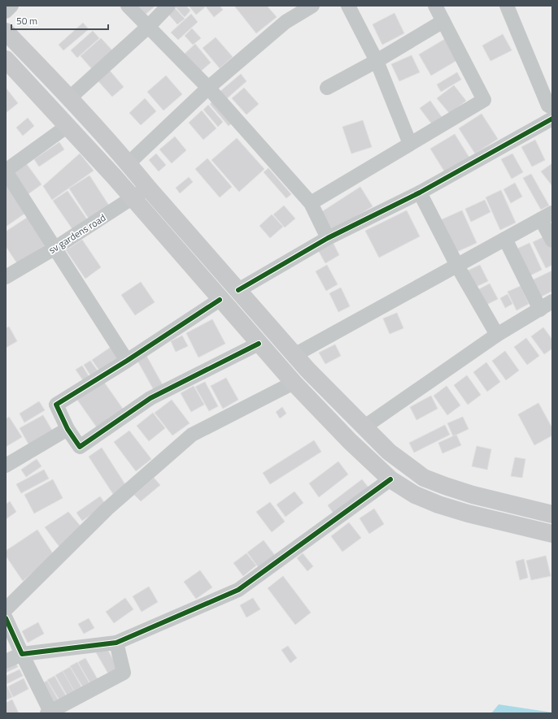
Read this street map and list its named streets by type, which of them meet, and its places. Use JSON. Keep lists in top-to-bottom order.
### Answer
{
  "streets": {
    "street": ["sv gardens road"]
  },
  "scale_bar": "50 m"
}
